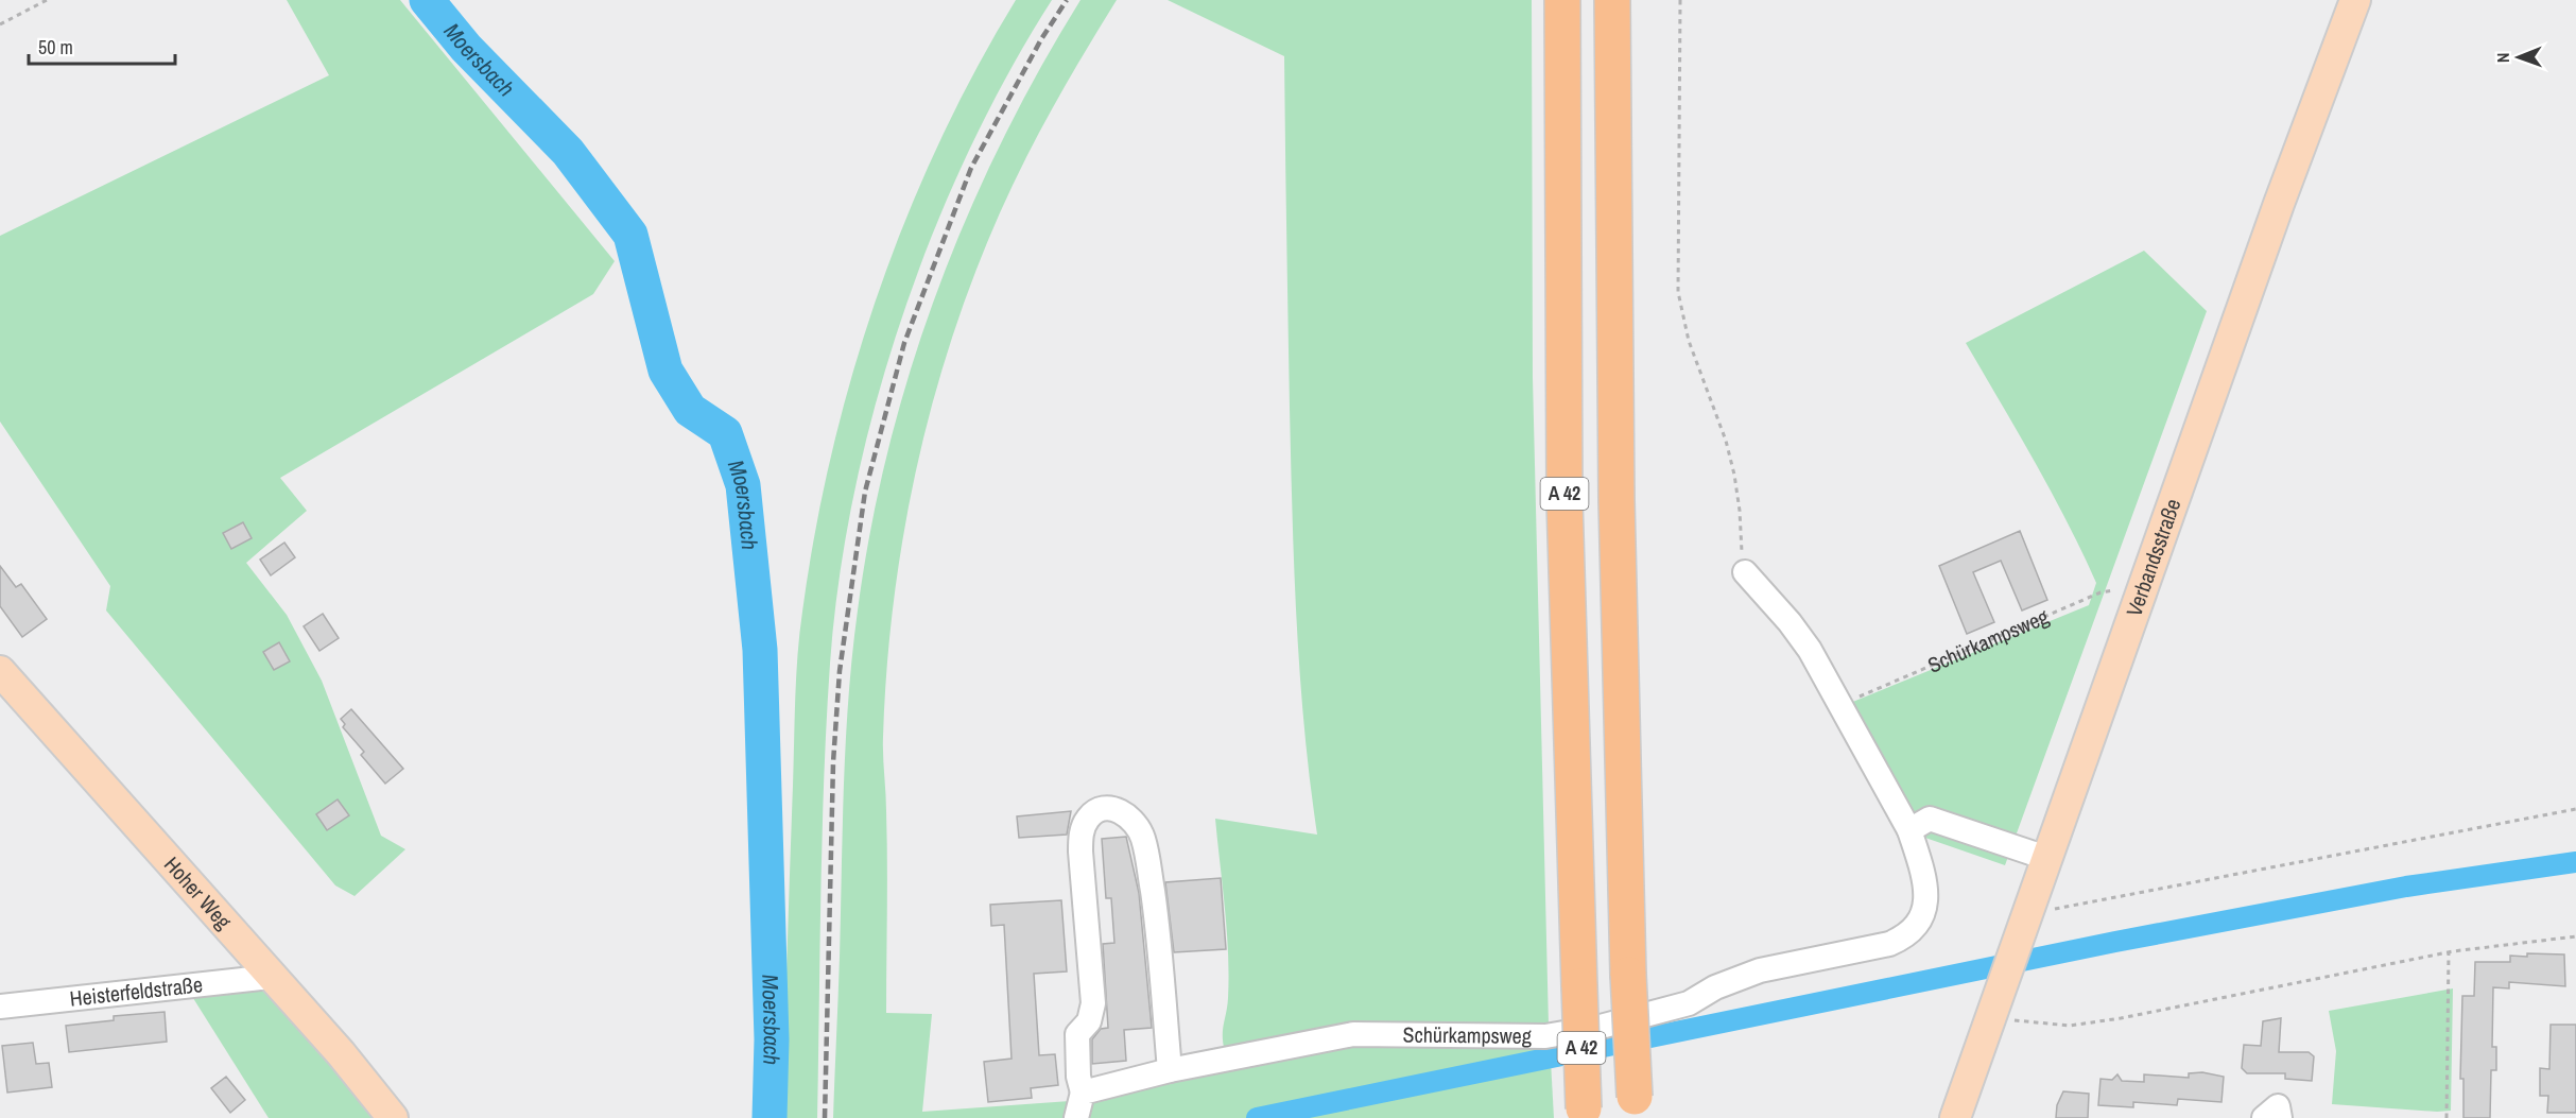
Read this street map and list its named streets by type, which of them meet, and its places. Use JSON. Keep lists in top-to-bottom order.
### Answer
{
  "streets": {
    "highway": ["A 42"],
    "main road": ["Verbandsstraße", "Hoher Weg"],
    "street": ["Schürkampsweg", "Heisterfeldstraße"]
  },
  "crossings": [
    ["Verbandsstraße", "Schürkampsweg"],
    ["Hoher Weg", "Heisterfeldstraße"]
  ],
  "water": ["Moersbach"],
  "scale_bar": "50 m",
  "north": "left"
}
